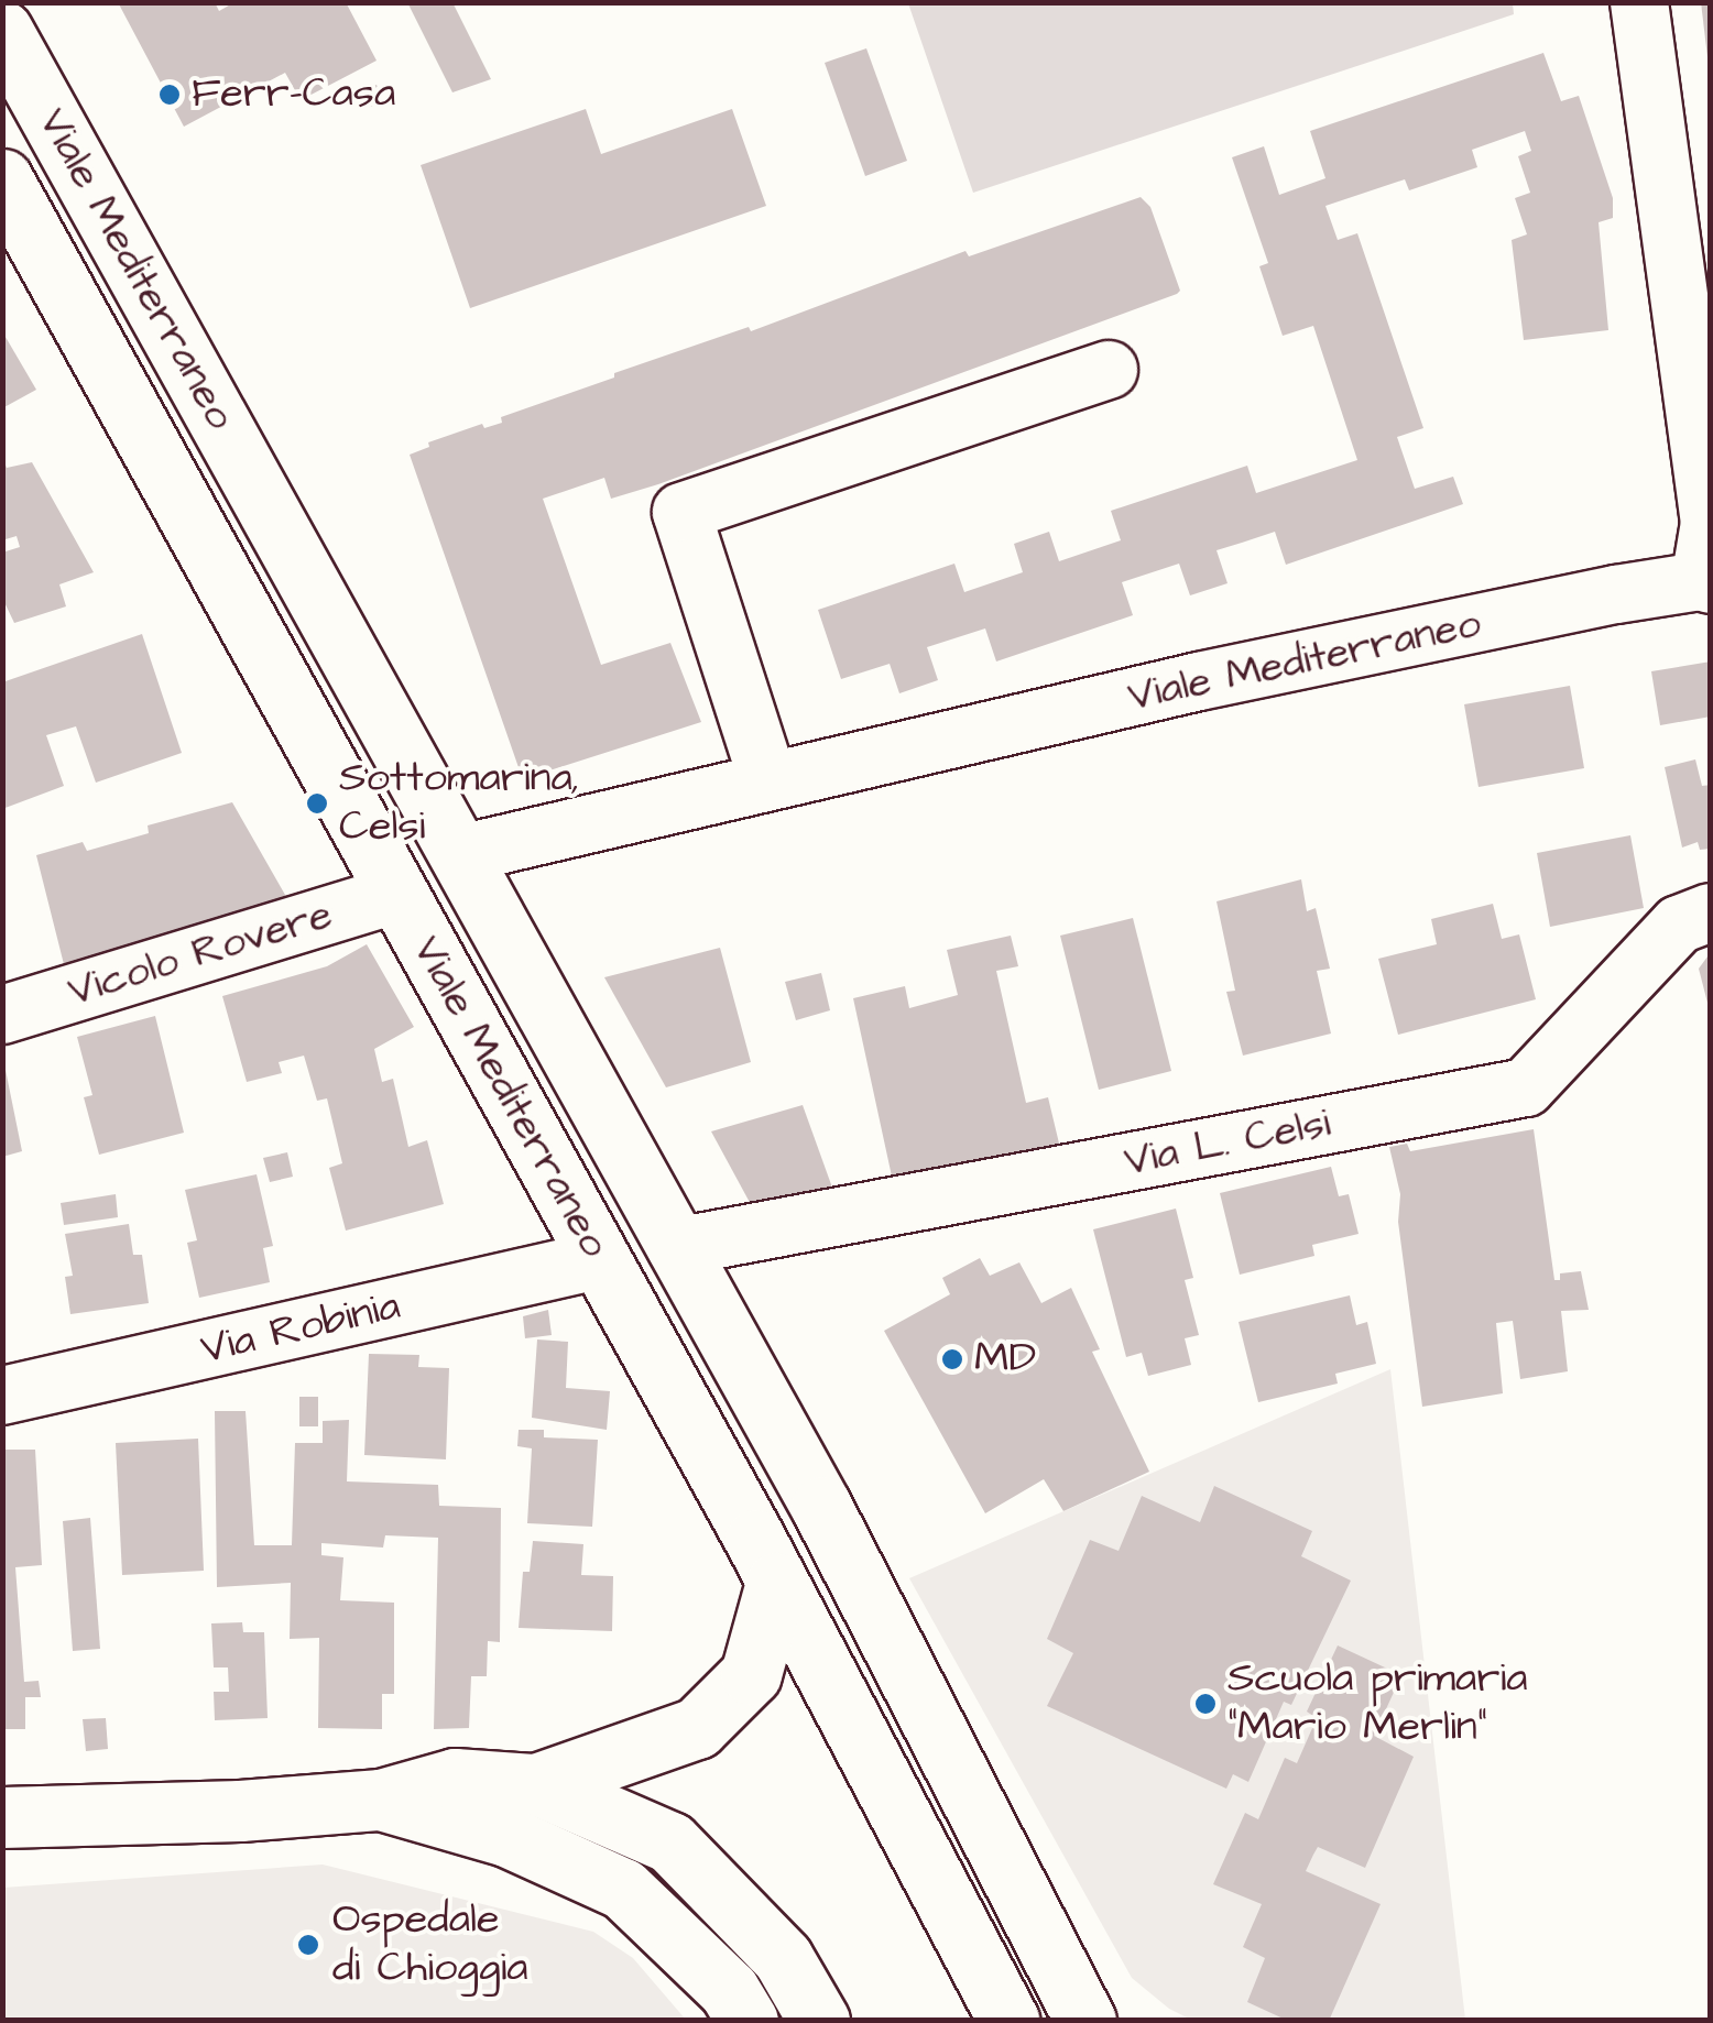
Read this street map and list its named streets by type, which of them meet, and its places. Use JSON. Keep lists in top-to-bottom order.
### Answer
{
  "streets": {
    "street": [
      "Viale Mediterraneo",
      "Vicolo Rovere",
      "Via L. Celsi",
      "Via Robinia"
    ]
  },
  "crossings": [
    ["Viale Mediterraneo", "Vicolo Rovere"],
    ["Viale Mediterraneo", "Via L. Celsi"],
    ["Viale Mediterraneo", "Via Robinia"]
  ],
  "places": [
    "Ferr-Casa",
    "Sottomarina, Celsi",
    "MD",
    "Scuola primaria \"Mario Merlin\"",
    "Ospedale di Chioggia"
  ]
}
